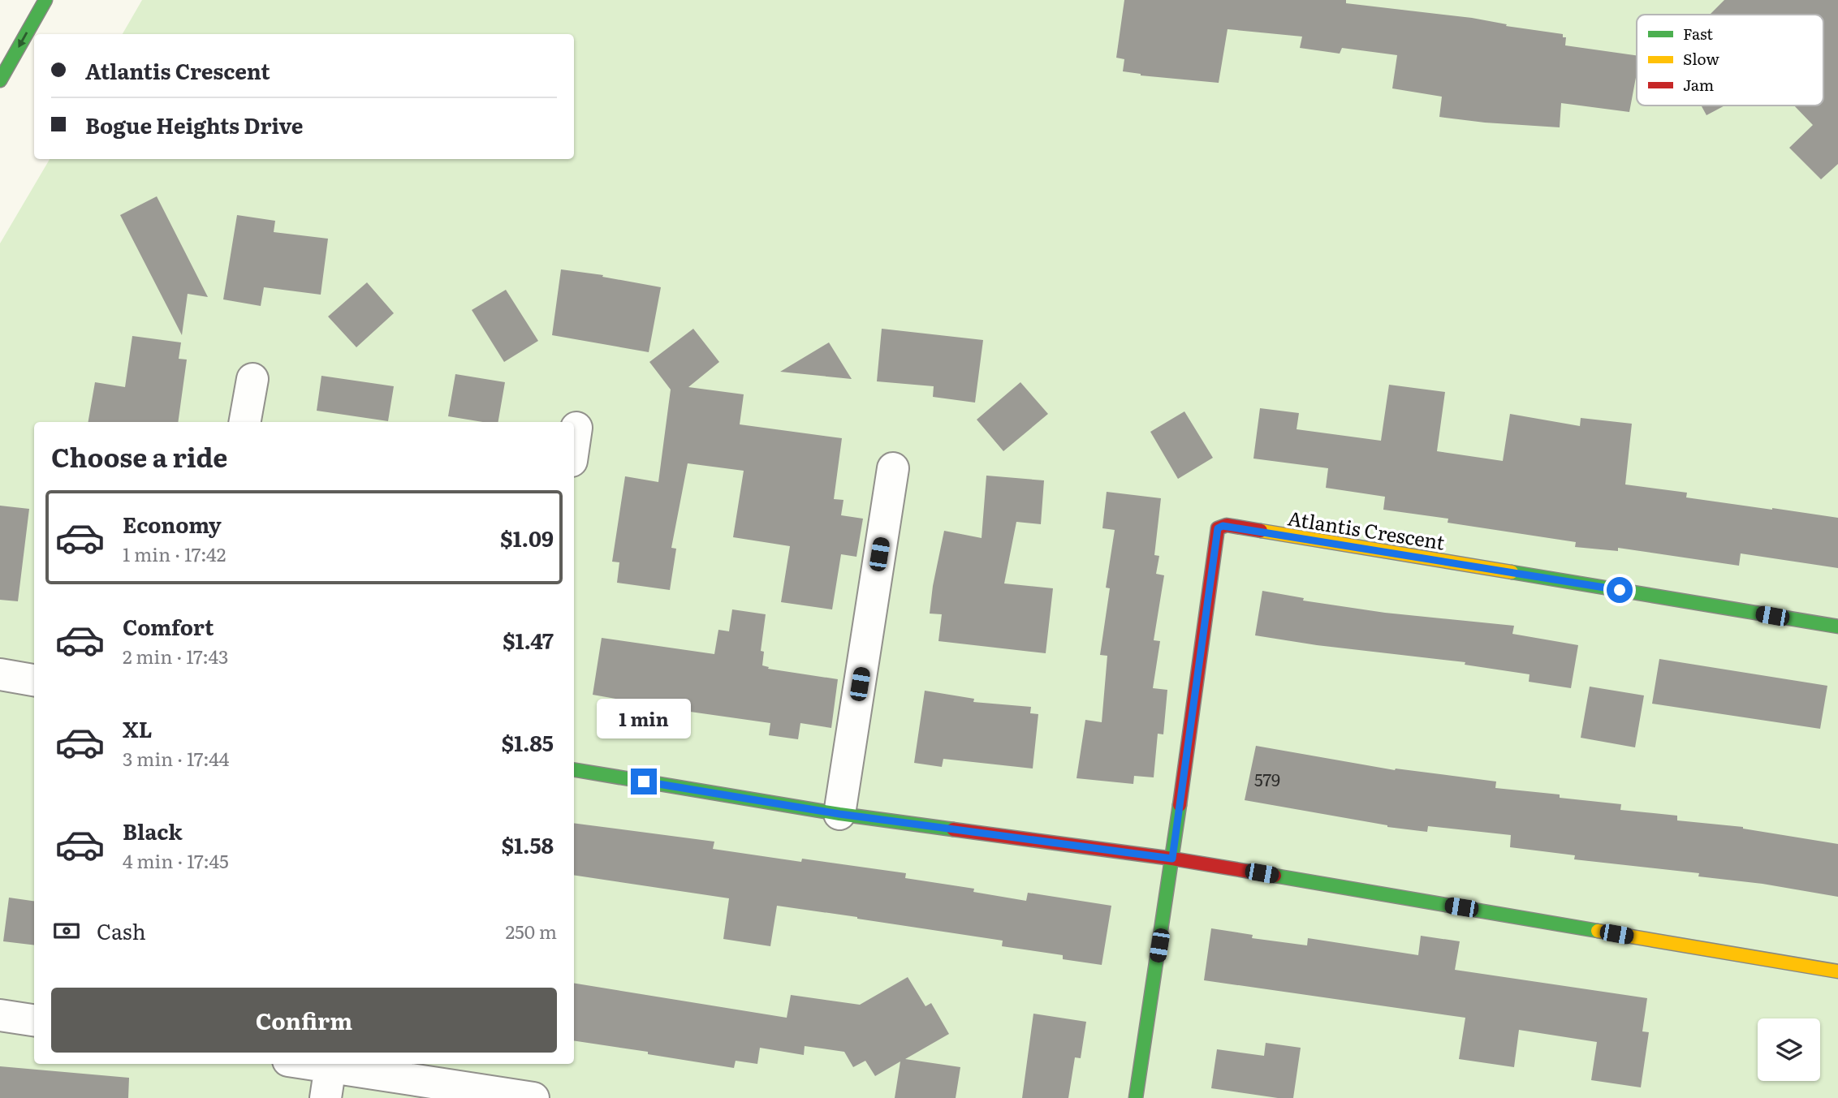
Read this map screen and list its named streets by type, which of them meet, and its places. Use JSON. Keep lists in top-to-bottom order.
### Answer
{
  "streets": {
    "street": ["Atlantis Crescent"]
  },
  "house_numbers": ["579"],
  "legend": ["Fast", "Slow", "Jam"],
  "page": {
    "banner": ["Atlantis Crescent", "Bogue Heights Drive"],
    "heading": "Choose a ride",
    "list": [
      {
        "name": "Economy",
        "note": "1 min · 17:42",
        "value": "$1.09"
      },
      {
        "name": "Comfort",
        "note": "2 min · 17:43",
        "value": "$1.47"
      },
      {
        "name": "XL",
        "note": "3 min · 17:44",
        "value": "$1.85"
      },
      {
        "name": "Black",
        "note": "4 min · 17:45",
        "value": "$1.58"
      }
    ],
    "bubble": "1 min",
    "pay": ["Cash", "250 m"],
    "buttons": "Confirm"
  }
}
